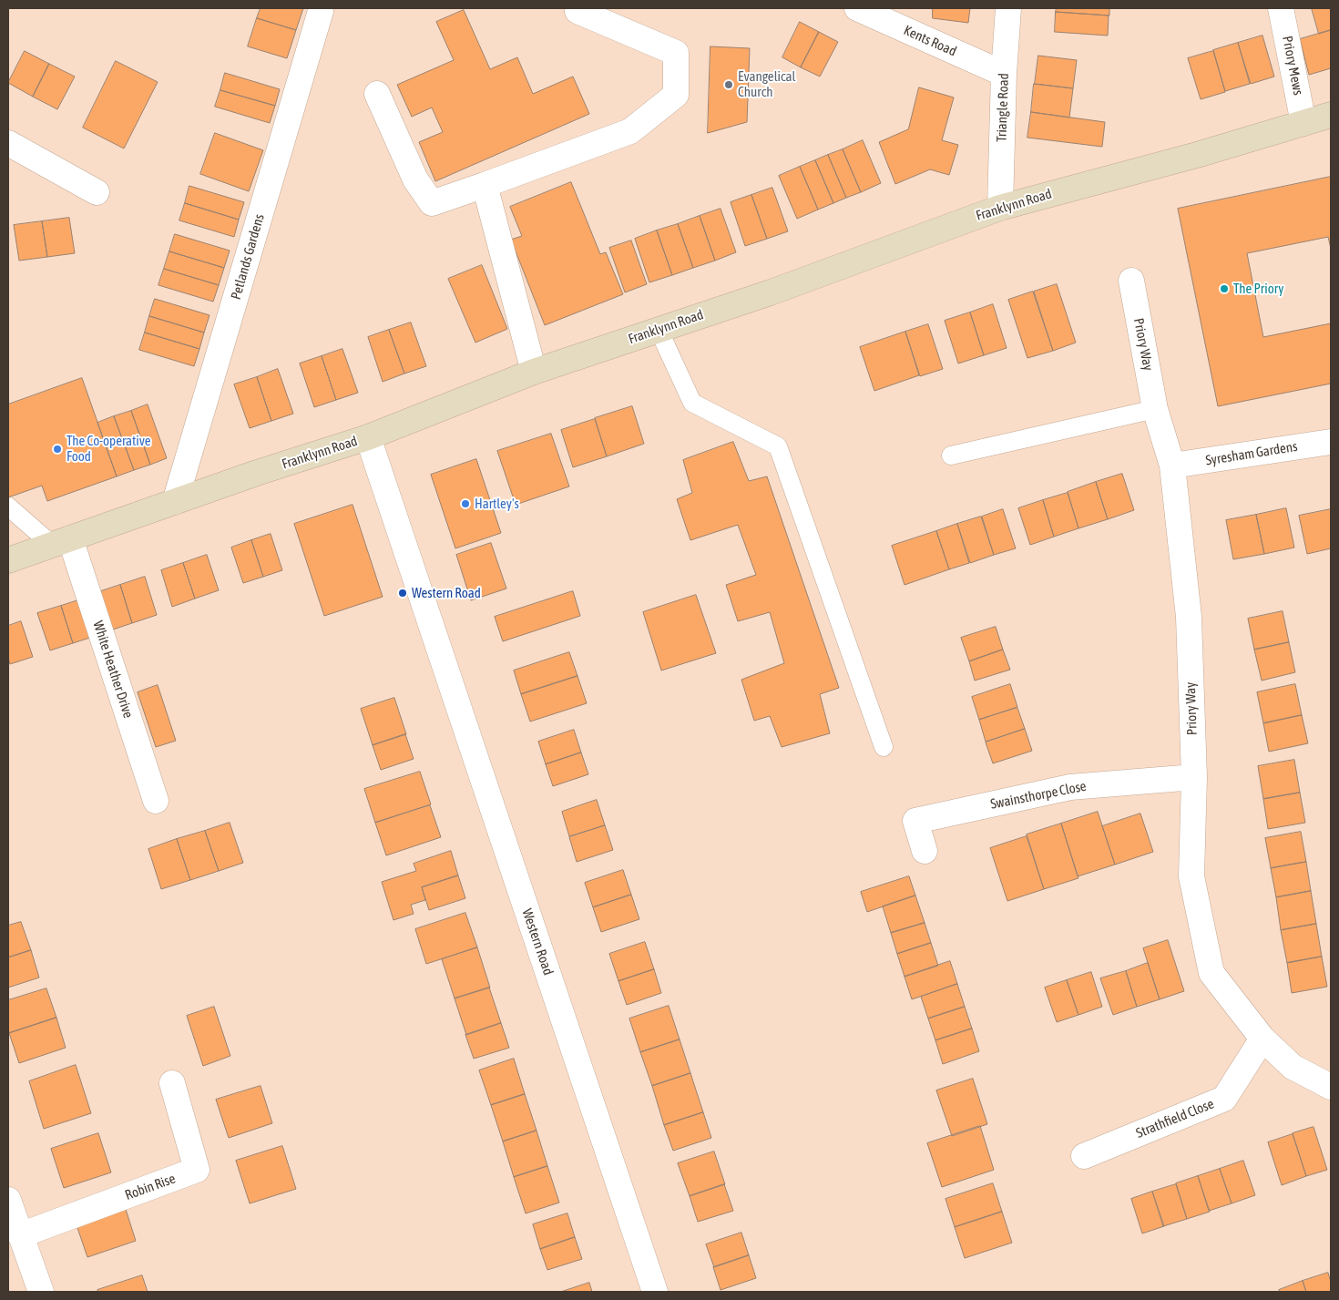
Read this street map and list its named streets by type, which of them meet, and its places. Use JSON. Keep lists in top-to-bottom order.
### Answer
{
  "streets": {
    "main road": ["Franklynn Road"],
    "street": [
      "Kents Road",
      "Priory Mews",
      "Triangle Road",
      "Petlands Gardens",
      "Priory Way",
      "Syresham Gardens",
      "White Heather Drive",
      "Swainsthorpe Close",
      "Western Road",
      "Strathfield Close",
      "Robin Rise"
    ]
  },
  "crossings": [
    ["Kents Road", "Triangle Road"],
    ["Priory Mews", "Franklynn Road"],
    ["Triangle Road", "Franklynn Road"],
    ["Franklynn Road", "Petlands Gardens"],
    ["Franklynn Road", "White Heather Drive"],
    ["Franklynn Road", "Western Road"],
    ["Priory Way", "Syresham Gardens"],
    ["Priory Way", "Swainsthorpe Close"],
    ["Priory Way", "Strathfield Close"]
  ],
  "places": [
    "Evangelical Church",
    "The Priory",
    "The Co-operative Food",
    "Hartley's",
    "Western Road"
  ]
}
